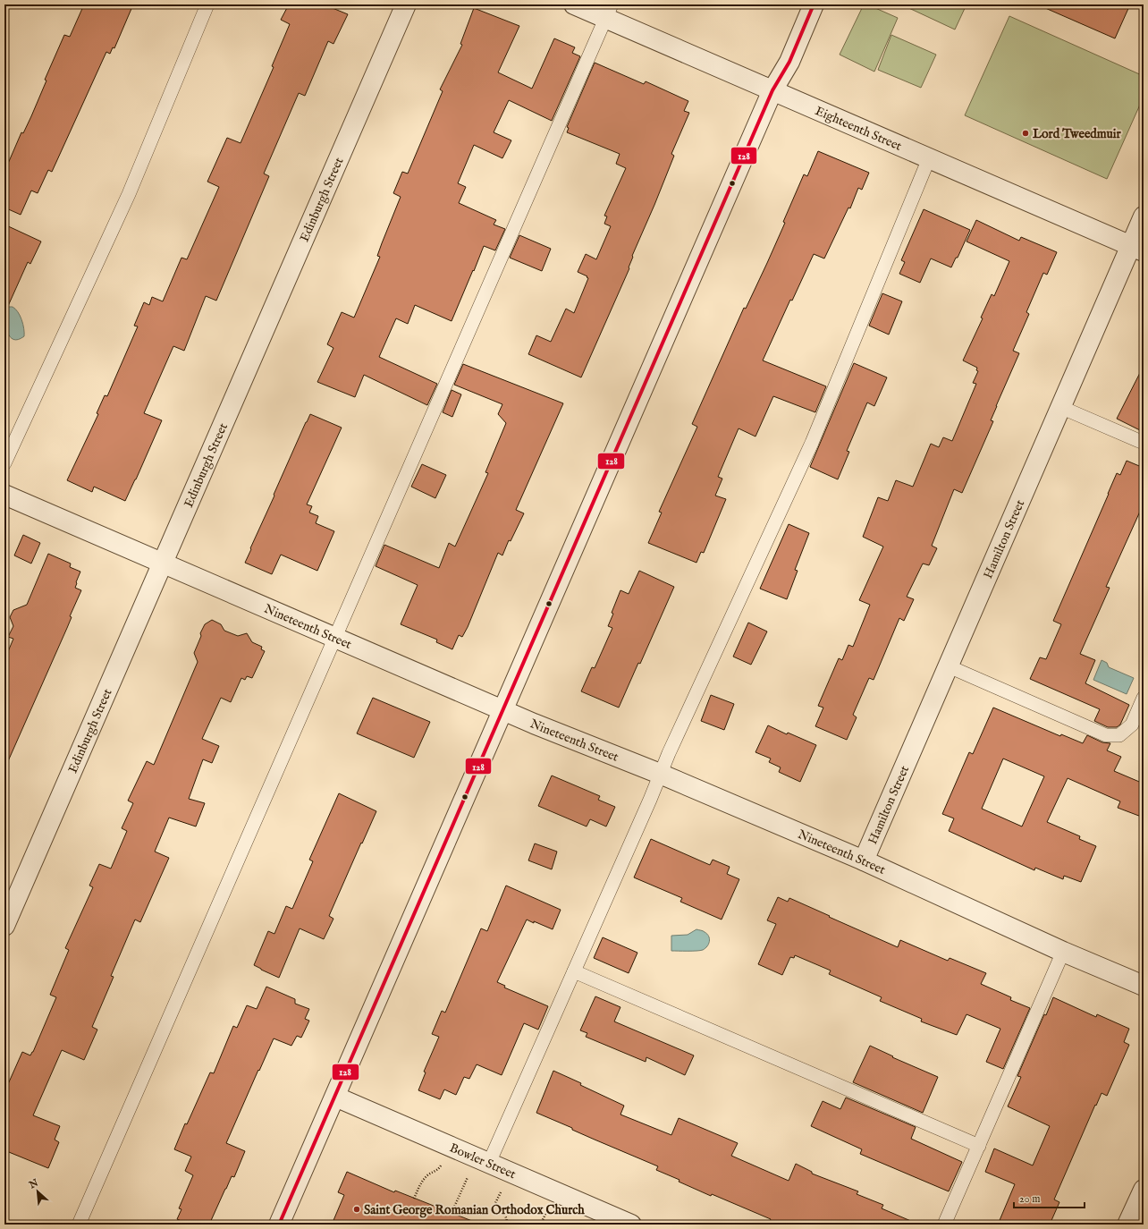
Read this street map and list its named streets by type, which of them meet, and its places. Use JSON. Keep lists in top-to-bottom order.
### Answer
{
  "streets": {
    "street": [
      "Eighteenth Street",
      "Edinburgh Street",
      "Hamilton Street",
      "Nineteenth Street",
      "Bowler Street"
    ]
  },
  "crossings": [
    ["Eighteenth Street", "Hamilton Street"],
    ["Edinburgh Street", "Nineteenth Street"],
    ["Hamilton Street", "Nineteenth Street"]
  ],
  "places": ["Lord Tweedmuir", "Saint George Romanian Orthodox Church"],
  "lines": ["transit line 128"],
  "scale_bar": "20 m",
  "north": "top left"
}
